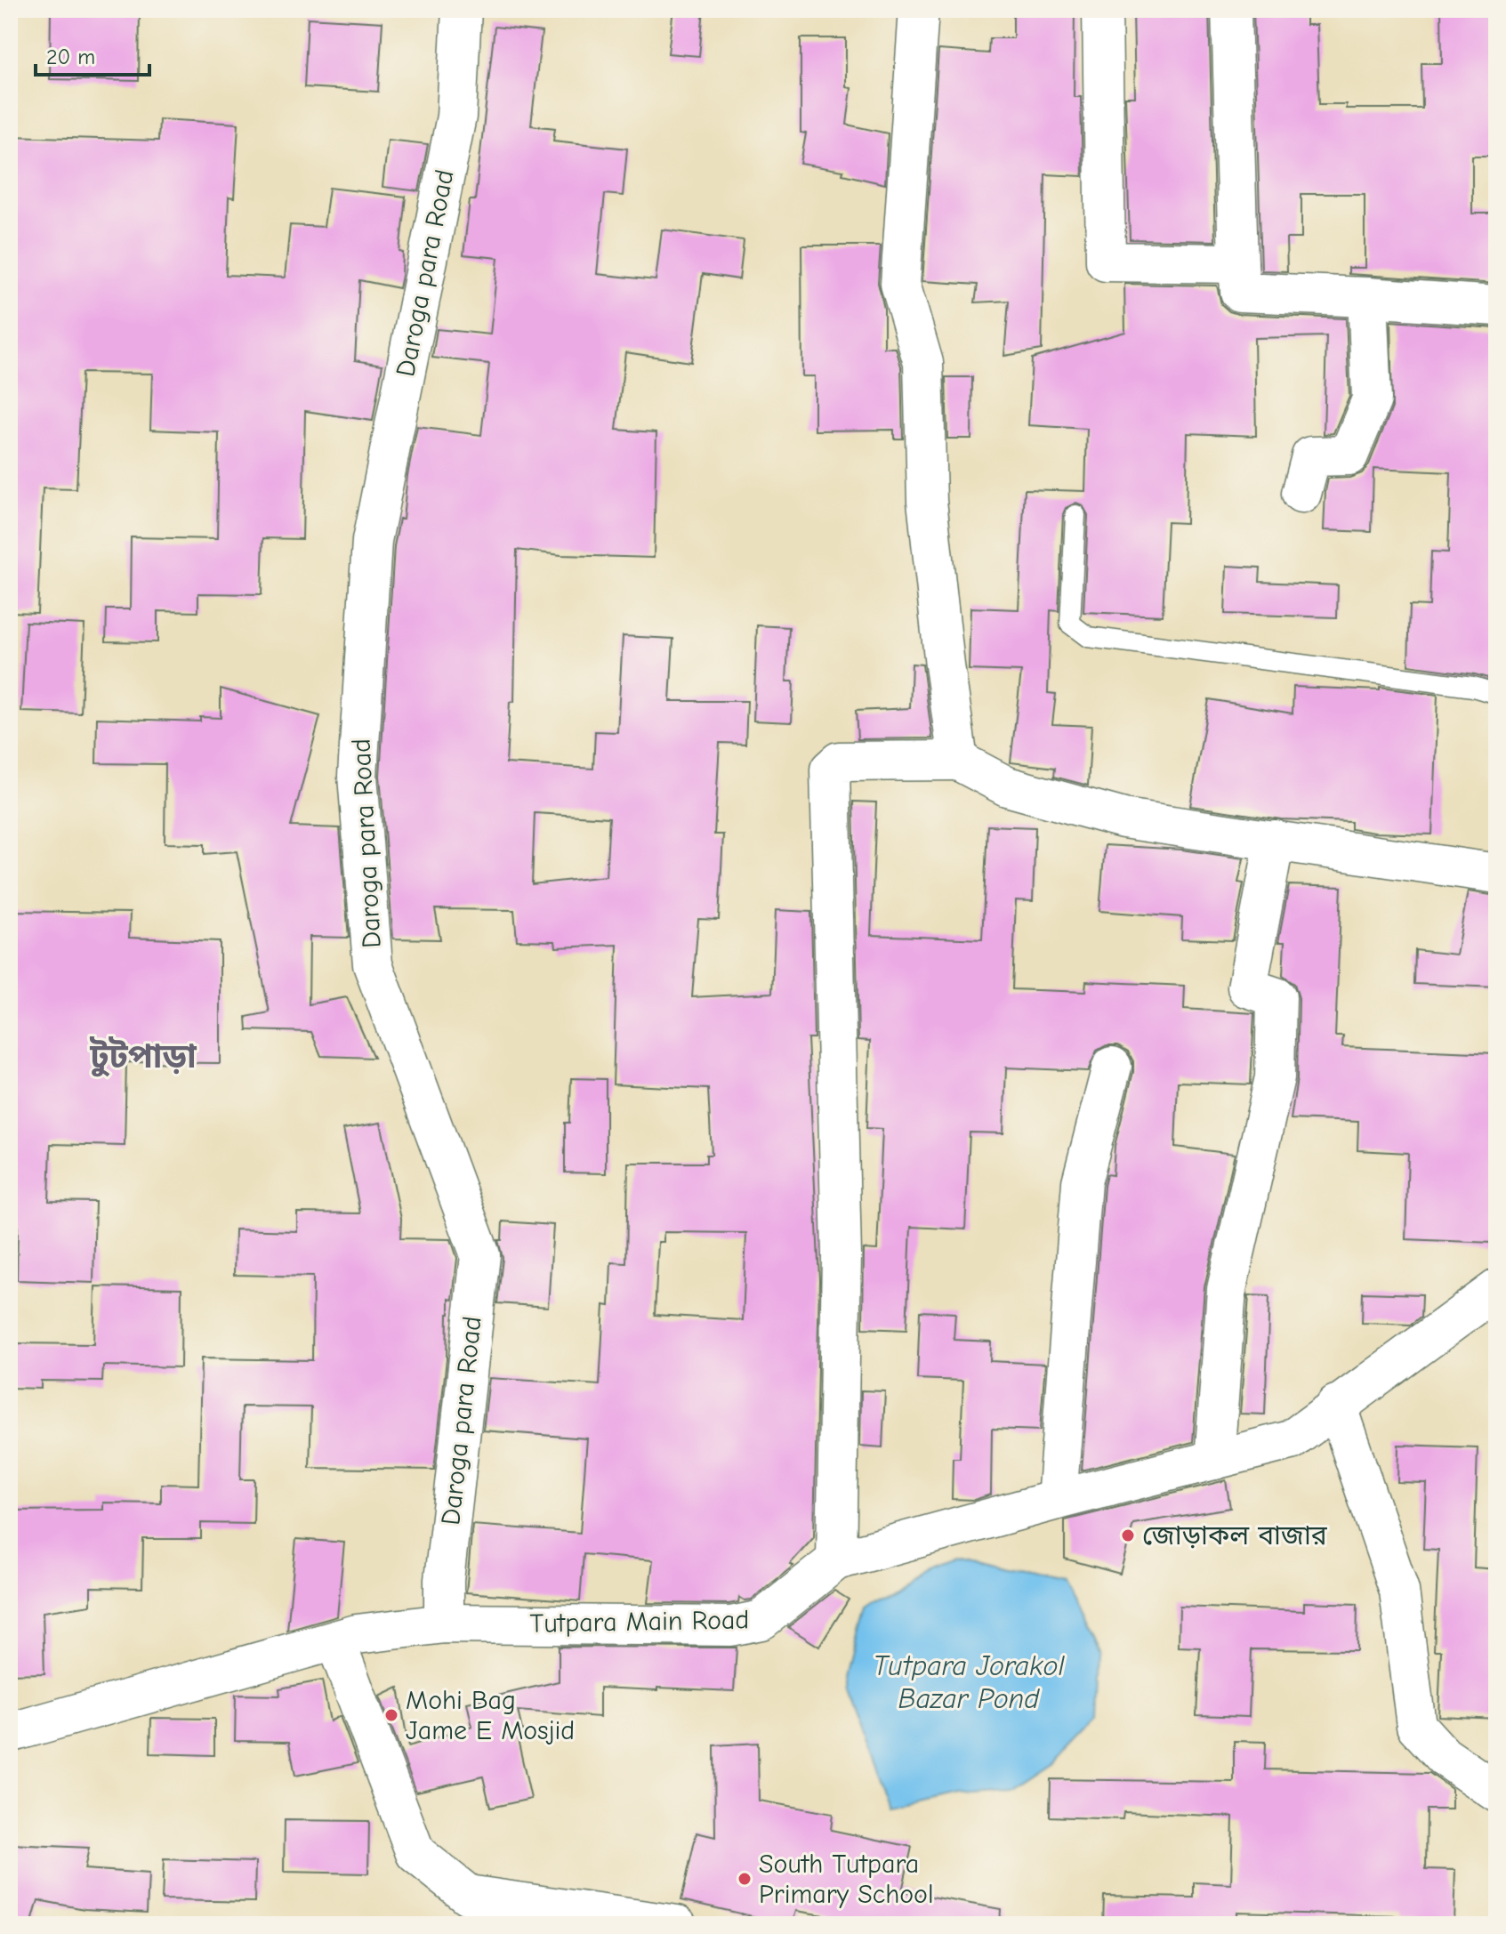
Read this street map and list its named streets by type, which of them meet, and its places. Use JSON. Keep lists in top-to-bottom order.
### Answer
{
  "streets": {
    "street": ["Daroga para Road", "Tutpara Main Road"]
  },
  "crossings": [
    ["Daroga para Road", "Tutpara Main Road"]
  ],
  "districts": ["টুটপাড়া"],
  "water": ["Tutpara Jorakol Bazar Pond"],
  "places": ["জোড়াকল বাজার", "Mohi Bag Jame E Mosjid", "South Tutpara Primary School"],
  "scale_bar": "20 m"
}
